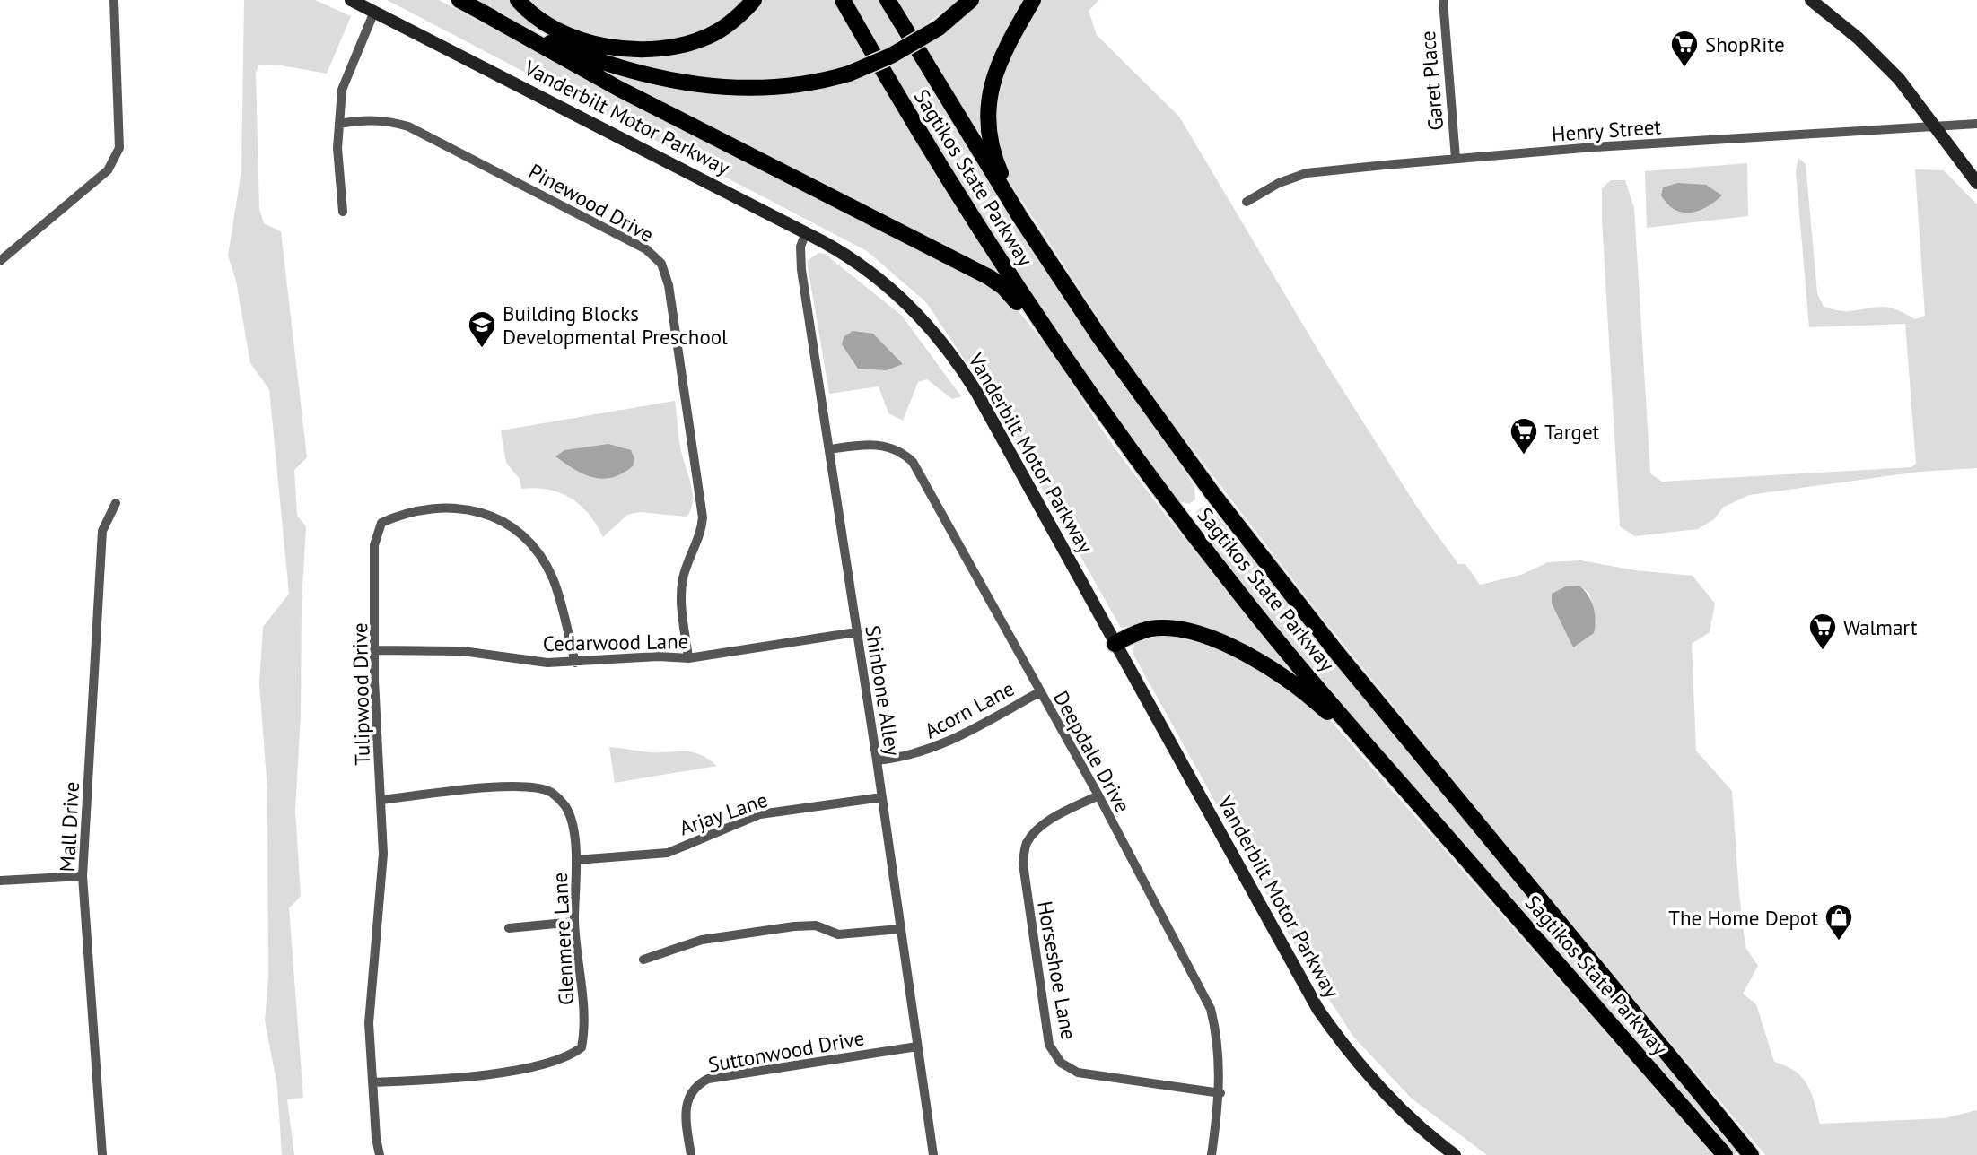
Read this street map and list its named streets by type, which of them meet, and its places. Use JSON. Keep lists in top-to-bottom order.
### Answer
{
  "streets": {
    "highway": ["Sagtikos State Parkway"],
    "main road": ["Vanderbilt Motor Parkway"],
    "street": [
      "Garet Place",
      "Henry Street",
      "Pinewood Drive",
      "Cedarwood Lane",
      "Shinbone Alley",
      "Tulipwood Drive",
      "Acorn Lane",
      "Deepdale Drive",
      "Arjay Lane",
      "Mall Drive",
      "Glenmere Lane",
      "Horseshoe Lane",
      "Suttonwood Drive"
    ]
  },
  "crossings": [
    ["Garet Place", "Henry Street"],
    ["Vanderbilt Motor Parkway", "Shinbone Alley"],
    ["Pinewood Drive", "Cedarwood Lane"],
    ["Cedarwood Lane", "Shinbone Alley"],
    ["Cedarwood Lane", "Tulipwood Drive"],
    ["Shinbone Alley", "Acorn Lane"],
    ["Shinbone Alley", "Deepdale Drive"],
    ["Shinbone Alley", "Arjay Lane"],
    ["Shinbone Alley", "Suttonwood Drive"],
    ["Tulipwood Drive", "Glenmere Lane"],
    ["Acorn Lane", "Deepdale Drive"],
    ["Deepdale Drive", "Horseshoe Lane"],
    ["Arjay Lane", "Glenmere Lane"]
  ],
  "places": {
    "supermarket": ["ShopRite", "Target", "Walmart"],
    "school or university": ["Building Blocks Developmental Preschool"],
    "shop": ["The Home Depot"]
  }
}
